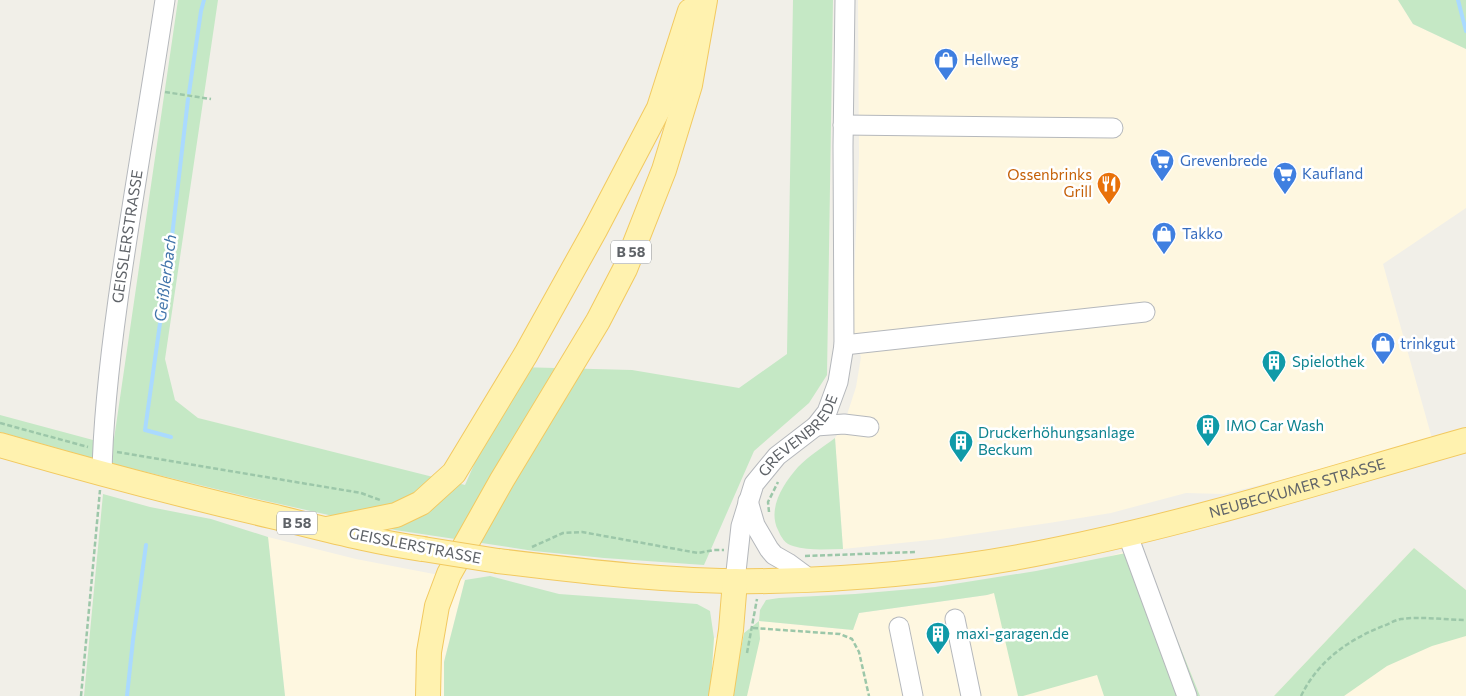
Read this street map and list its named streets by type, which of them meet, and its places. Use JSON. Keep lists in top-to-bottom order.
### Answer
{
  "streets": {
    "main road": ["GEISSLERSTRASSE", "B 58", "NEUBECKUMER STRASSE"],
    "street": ["GREVENBREDE"]
  },
  "crossings": [
    ["GEISSLERSTRASSE", "GREVENBREDE"],
    ["GEISSLERSTRASSE", "NEUBECKUMER STRASSE"],
    ["GREVENBREDE", "NEUBECKUMER STRASSE"]
  ],
  "water": ["Geißlerbach"],
  "places": {
    "shop": ["Hellweg", "Takko", "trinkgut"],
    "supermarket": ["Grevenbrede", "Kaufland"],
    "restaurant": ["Ossenbrinks Grill"],
    "building": [
      "Spielothek",
      "IMO Car Wash",
      "Druckerhöhungsanlage Beckum",
      "maxi-garagen.de"
    ]
  }
}
